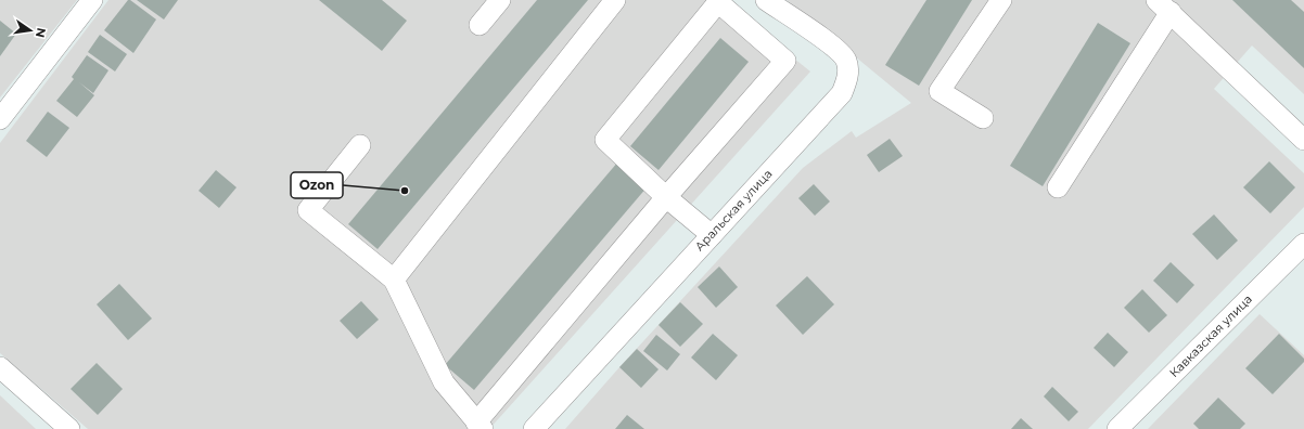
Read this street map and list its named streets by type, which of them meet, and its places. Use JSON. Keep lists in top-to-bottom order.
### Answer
{
  "streets": {
    "street": ["Аральская улица", "Кавказская улица"]
  },
  "places": ["Ozon"],
  "north": "right"
}
